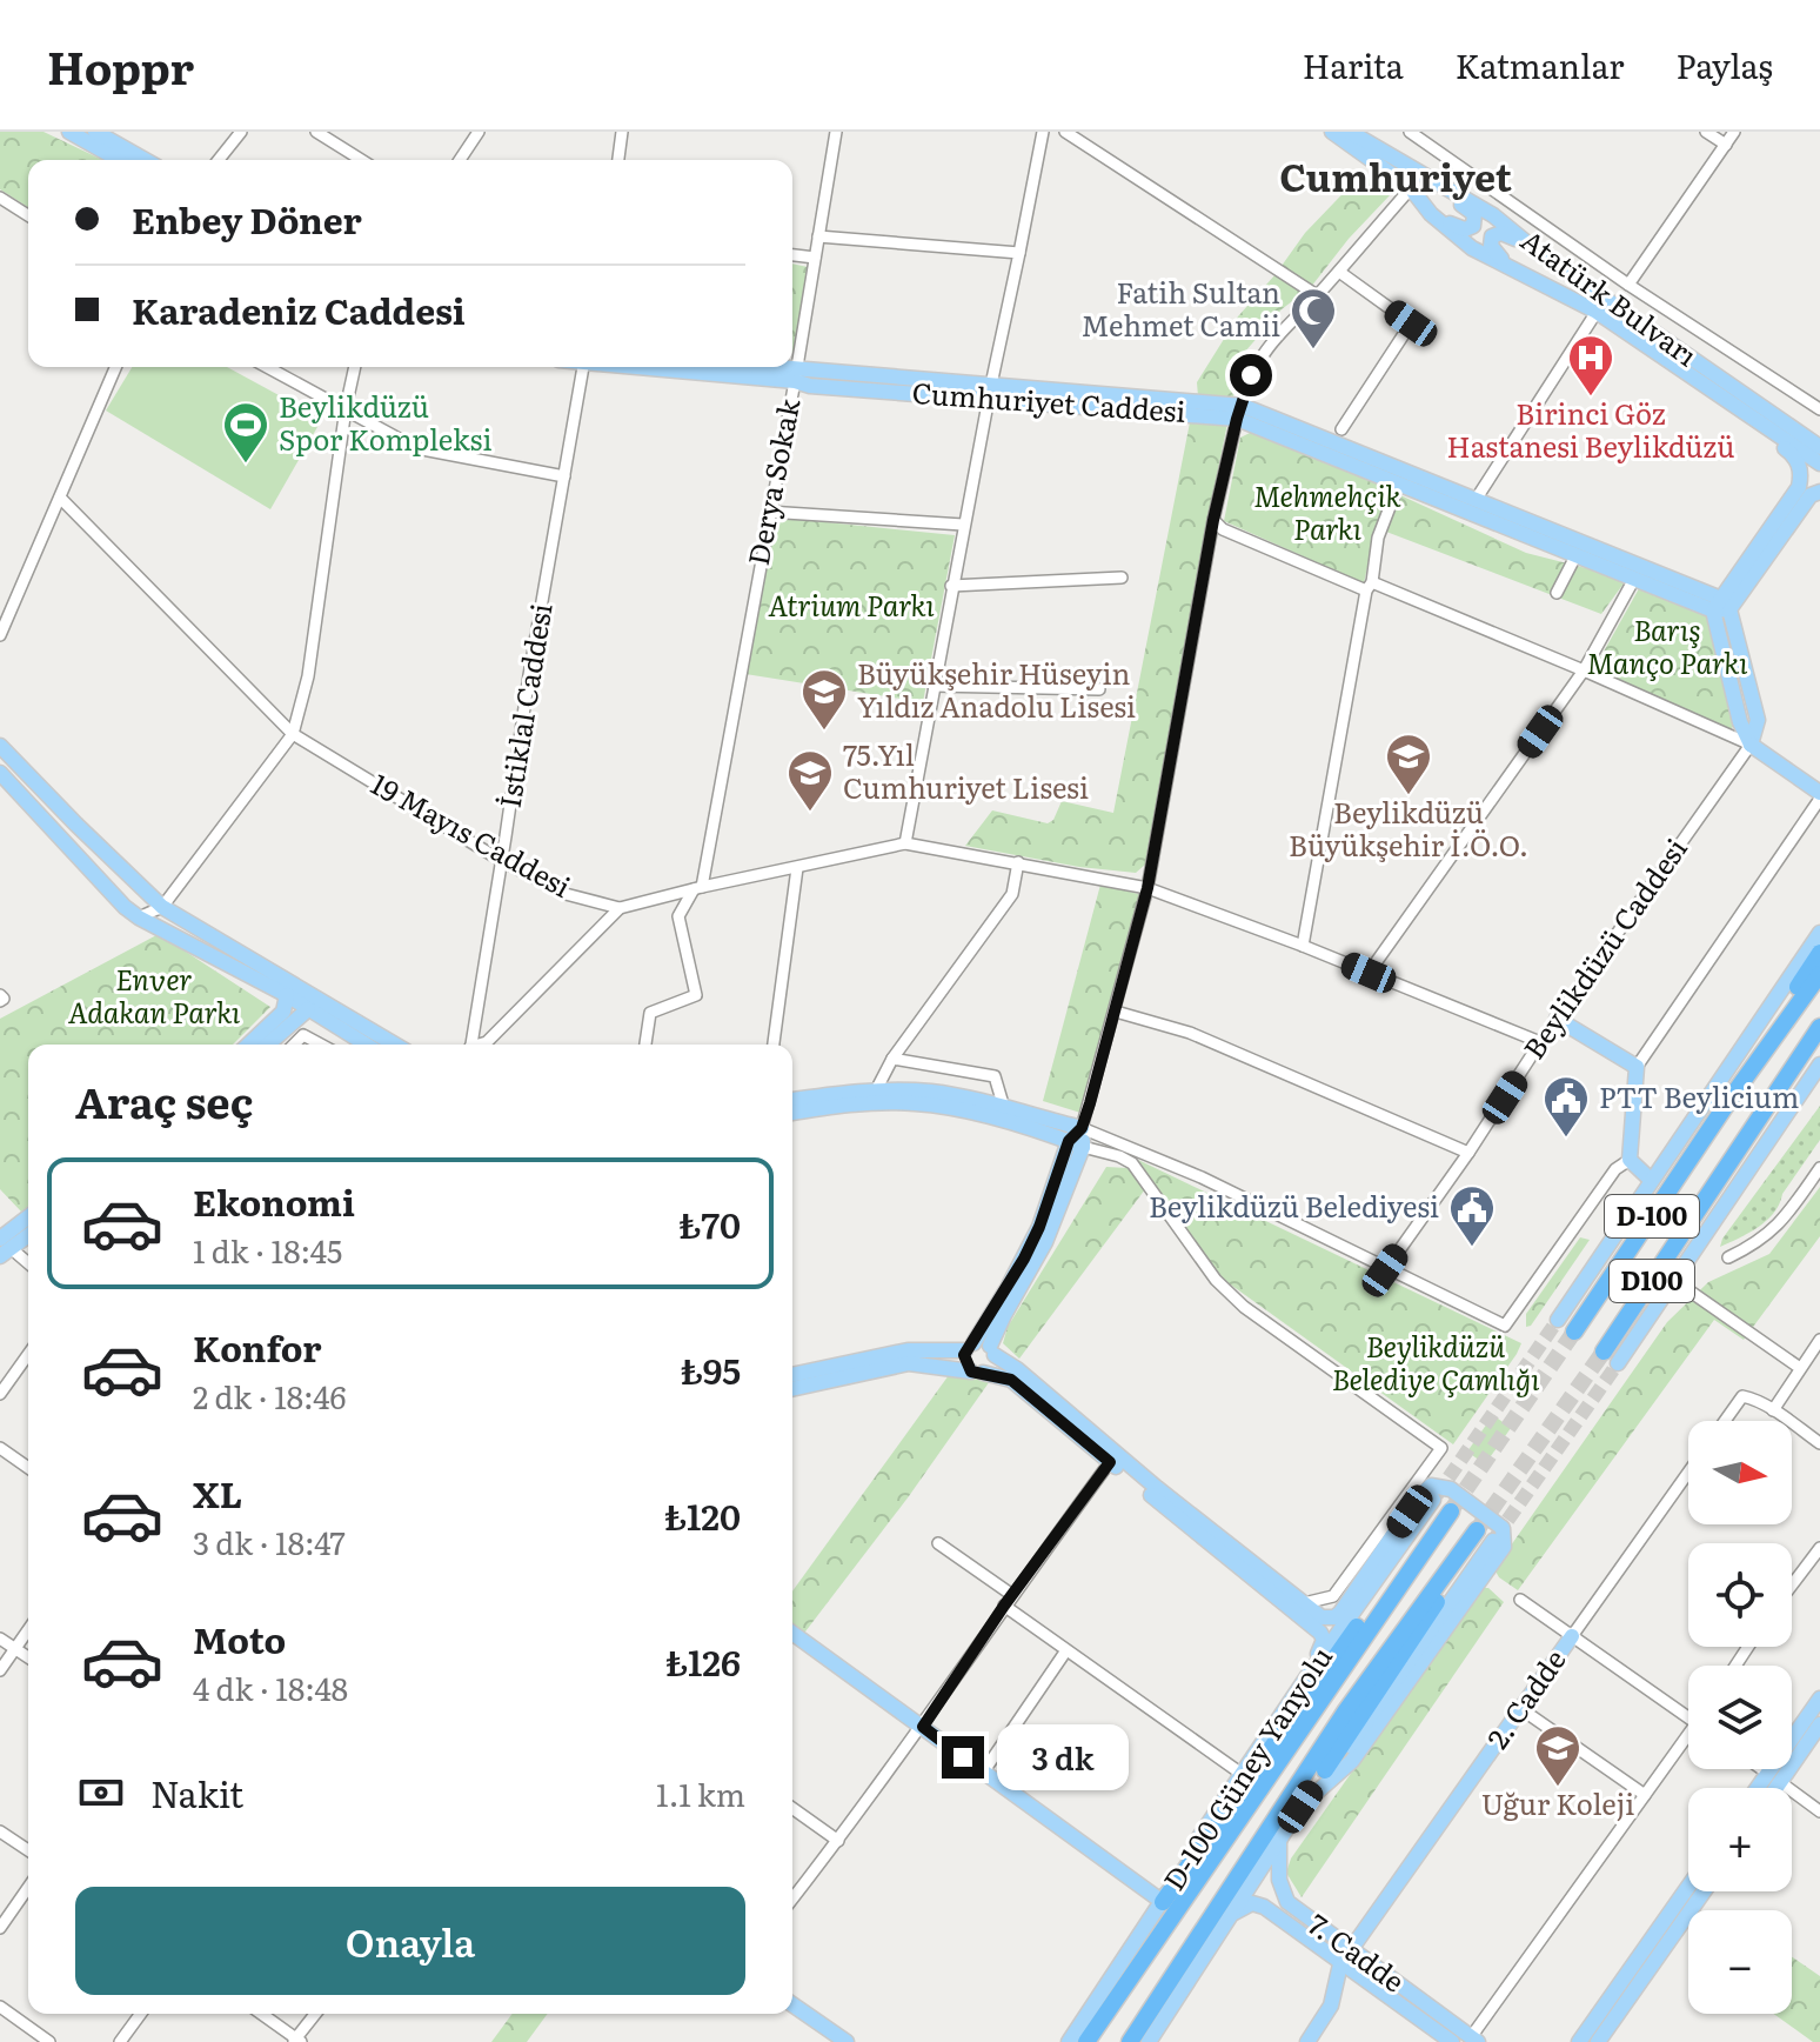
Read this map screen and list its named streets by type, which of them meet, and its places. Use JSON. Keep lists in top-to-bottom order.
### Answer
{
  "streets": {
    "highway": ["D-100", "D100"],
    "main road": [
      "Atatürk Bulvarı",
      "Cumhuriyet Caddesi",
      "2. Cadde",
      "D-100 Güney Yanyolu",
      "7. Cadde"
    ],
    "street": [
      "Derya Sokak",
      "İstiklal Caddesi",
      "19 Mayıs Caddesi",
      "Beylikdüzü Caddesi"
    ]
  },
  "crossings": [
    ["Cumhuriyet Caddesi", "Derya Sokak"],
    ["Derya Sokak", "19 Mayıs Caddesi"],
    ["İstiklal Caddesi", "19 Mayıs Caddesi"],
    ["19 Mayıs Caddesi", "Beylikdüzü Caddesi"],
    ["D-100", "D100"],
    ["2. Cadde", "7. Cadde"]
  ],
  "districts": ["Cumhuriyet"],
  "parks": [
    "Mehmehçik Parkı",
    "Atrium Parkı",
    "Barış Manço Parkı",
    "Enver Adakan Parkı",
    "Beylikdüzü Belediye Çamlığı"
  ],
  "places": {
    "mosque": ["Fatih Sultan Mehmet Camii"],
    "hospital": ["Birinci Göz Hastanesi Beylikdüzü"],
    "sports": ["Beylikdüzü Spor Kompleksi"],
    "school or university": [
      "Büyükşehir Hüseyin Yıldız Anadolu Lisesi",
      "Beylikdüzü Büyükşehir İ.Ö.O.",
      "75.Yıl Cumhuriyet Lisesi",
      "Uğur Koleji"
    ],
    "public building": ["PTT Beylicium", "Beylikdüzü Belediyesi"]
  },
  "north": "right",
  "page": {
    "header": "Hoppr",
    "nav": ["Harita", "Katmanlar", "Paylaş"],
    "banner": ["Enbey Döner", "Karadeniz Caddesi"],
    "heading": "Araç seç",
    "list": [
      {
        "name": "Ekonomi",
        "note": "1 dk · 18:45",
        "value": "₺70"
      },
      {
        "name": "Konfor",
        "note": "2 dk · 18:46",
        "value": "₺95"
      },
      {
        "name": "XL",
        "note": "3 dk · 18:47",
        "value": "₺120"
      },
      {
        "name": "Moto",
        "note": "4 dk · 18:48",
        "value": "₺126"
      }
    ],
    "map_buttons": ["+", "−"],
    "bubble": "3 dk",
    "pay": ["Nakit", "1.1 km"],
    "buttons": "Onayla"
  }
}
